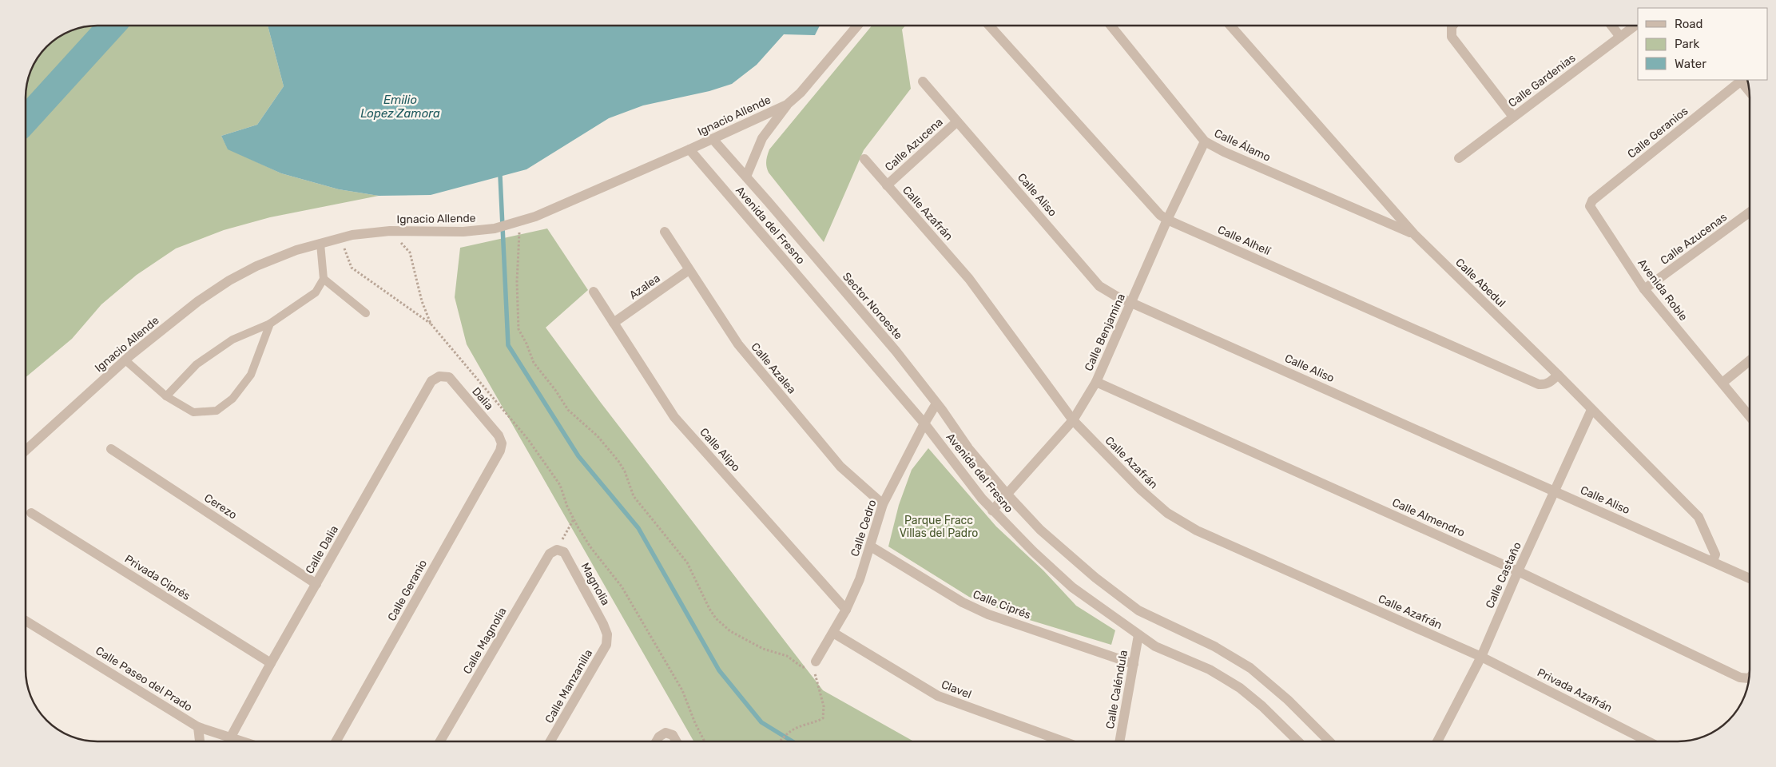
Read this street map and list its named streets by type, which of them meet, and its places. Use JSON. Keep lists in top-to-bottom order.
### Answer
{
  "streets": {
    "street": [
      "Calle Gardenias",
      "Ignacio Allende",
      "Calle Geranios",
      "Calle Azucena",
      "Calle Álamo",
      "Calle Aliso",
      "Calle Azafrán",
      "Avenida del Fresno",
      "Calle Azucenas",
      "Calle Alhelí",
      "Calle Abedul",
      "Azalea",
      "Avenida Roble",
      "Sector Noroeste",
      "Calle Benjamina",
      "Calle Azalea",
      "Dalia",
      "Calle Alipo",
      "Cerezo",
      "Calle Almendro",
      "Calle Cedro",
      "Calle Dalia",
      "Calle Castaño",
      "Privada Ciprés",
      "Magnolia",
      "Calle Geranio",
      "Calle Ciprés",
      "Calle Magnolia",
      "Calle Paseo del Prado",
      "Calle Manzanilla",
      "Clavel",
      "Calle Caléndula",
      "Privada Azafrán"
    ]
  },
  "crossings": [
    ["Ignacio Allende", "Avenida del Fresno"],
    ["Ignacio Allende", "Sector Noroeste"],
    ["Calle Geranios", "Avenida Roble"],
    ["Calle Azucena", "Calle Aliso"],
    ["Calle Azucena", "Calle Azafrán"],
    ["Calle Álamo", "Calle Abedul"],
    ["Calle Álamo", "Calle Benjamina"],
    ["Calle Aliso", "Calle Abedul"],
    ["Calle Aliso", "Calle Benjamina"],
    ["Calle Aliso", "Calle Castaño"],
    ["Calle Azafrán", "Calle Benjamina"],
    ["Calle Azafrán", "Calle Castaño"],
    ["Calle Azafrán", "Privada Azafrán"],
    ["Avenida del Fresno", "Sector Noroeste"],
    ["Avenida del Fresno", "Calle Benjamina"],
    ["Avenida del Fresno", "Calle Cedro"],
    ["Avenida del Fresno", "Calle Caléndula"],
    ["Calle Azucenas", "Avenida Roble"],
    ["Calle Alhelí", "Calle Abedul"],
    ["Calle Alhelí", "Calle Benjamina"],
    ["Calle Abedul", "Calle Castaño"],
    ["Azalea", "Calle Azalea"],
    ["Azalea", "Calle Alipo"],
    ["Sector Noroeste", "Calle Benjamina"],
    ["Sector Noroeste", "Calle Cedro"],
    ["Calle Benjamina", "Calle Almendro"],
    ["Calle Azalea", "Calle Cedro"],
    ["Dalia", "Calle Dalia"],
    ["Dalia", "Calle Geranio"],
    ["Calle Alipo", "Calle Cedro"],
    ["Cerezo", "Calle Dalia"],
    ["Calle Almendro", "Calle Castaño"],
    ["Calle Cedro", "Calle Ciprés"],
    ["Calle Cedro", "Clavel"],
    ["Calle Dalia", "Privada Ciprés"],
    ["Calle Dalia", "Calle Paseo del Prado"],
    ["Calle Castaño", "Privada Azafrán"],
    ["Magnolia", "Calle Magnolia"],
    ["Magnolia", "Calle Manzanilla"],
    ["Calle Ciprés", "Calle Caléndula"]
  ],
  "water": ["Emilio Lopez Zamora"],
  "parks": ["Parque Fracc Villas del Padro"],
  "legend": ["Road", "Park", "Water"]
}
